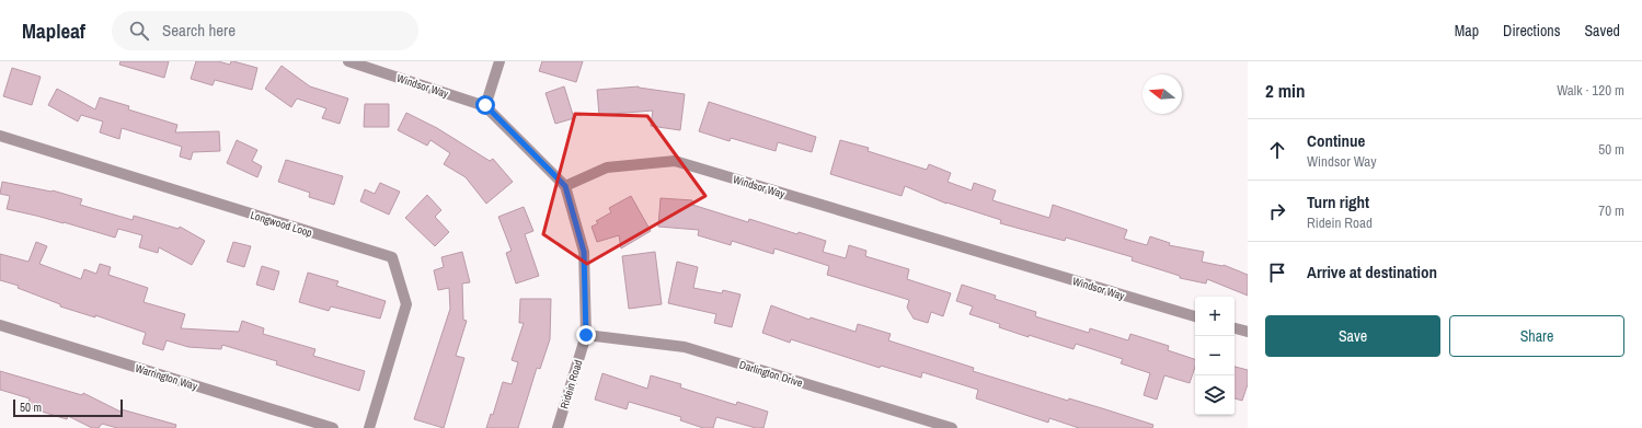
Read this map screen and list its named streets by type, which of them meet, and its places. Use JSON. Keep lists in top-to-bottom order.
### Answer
{
  "streets": {
    "street": [
      "Windsor Way",
      "Longwood Loop",
      "Darlington Drive",
      "Warrington Way",
      "Ridein Road"
    ]
  },
  "crossings": [
    ["Windsor Way", "Ridein Road"],
    ["Darlington Drive", "Ridein Road"]
  ],
  "scale_bar": "50 m",
  "north": "left",
  "page": {
    "header": "Mapleaf",
    "search": "Search here",
    "nav": ["Map", "Directions", "Saved"],
    "heading": ["2 min", "Walk · 120 m"],
    "list": [
      ["Continue", "Windsor Way", "50 m"],
      ["Turn right", "Ridein Road", "70 m"],
      "Arrive at destination"
    ],
    "map_buttons": ["+", "−"],
    "buttons": ["Save", "Share"],
    "scale": "50 m"
  }
}
